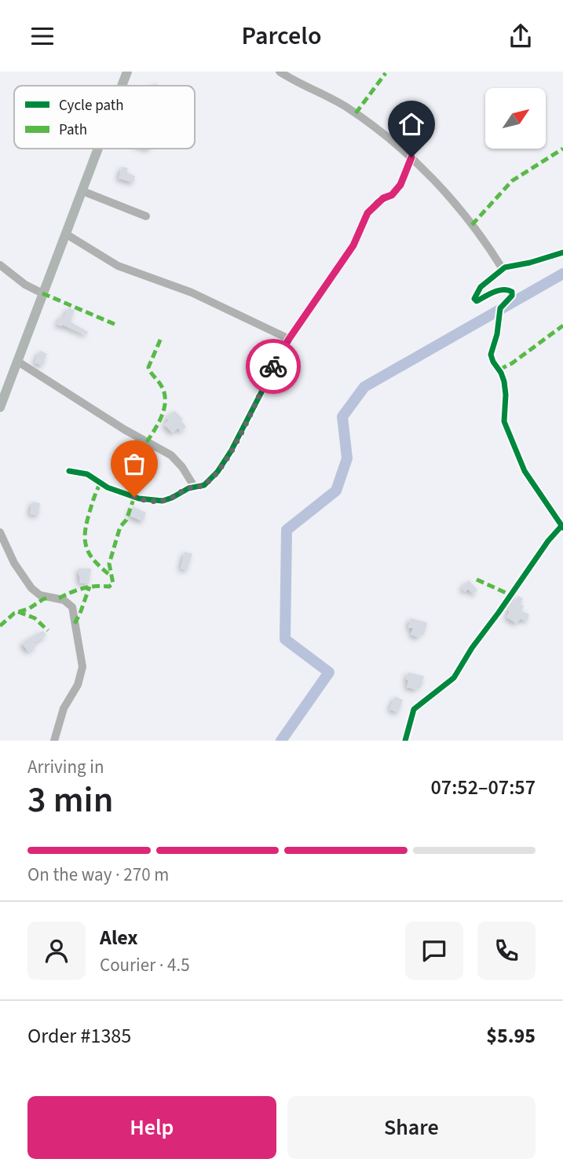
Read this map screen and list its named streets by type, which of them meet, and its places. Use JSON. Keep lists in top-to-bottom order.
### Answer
{
  "legend": ["Cycle path", "Path"],
  "north": "top right",
  "page": {
    "header": "Parcelo",
    "heading": ["3 min", "Arriving in", "07:52–07:57"],
    "panel": [
      "Alex",
      "Courier · 4.5",
      "Order #1385",
      "$5.95"
    ],
    "bar": "On the way · 270 m",
    "buttons": ["Help", "Share"]
  }
}
